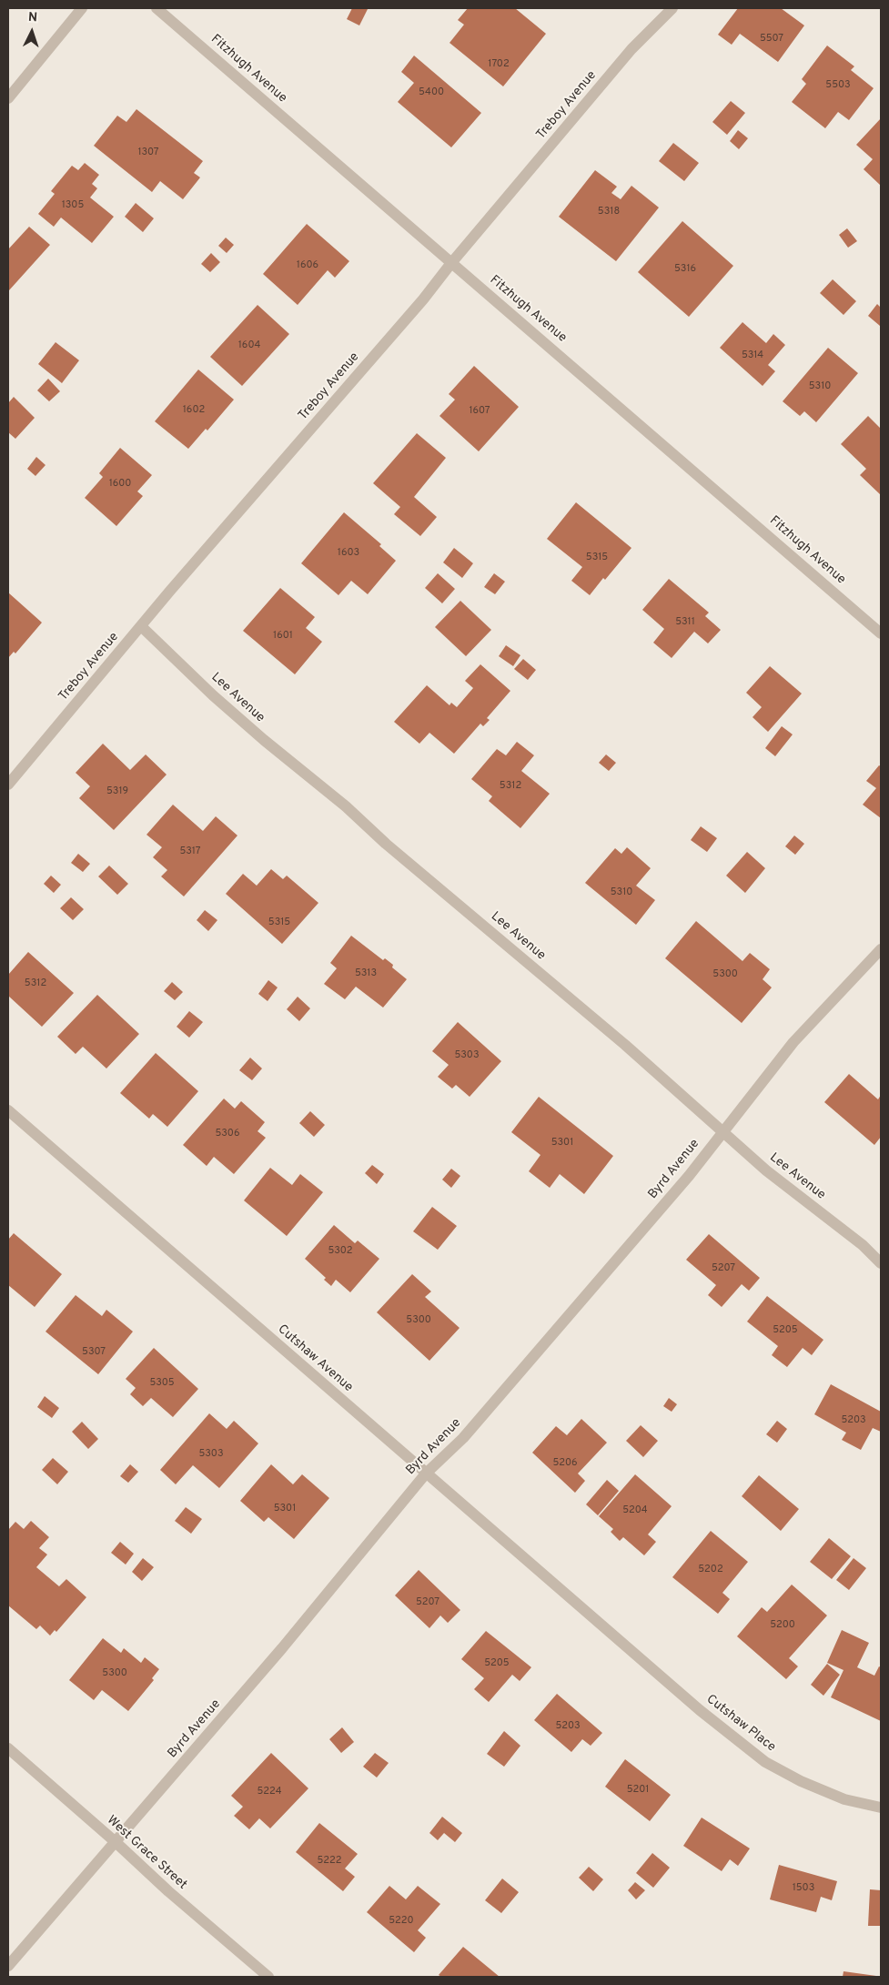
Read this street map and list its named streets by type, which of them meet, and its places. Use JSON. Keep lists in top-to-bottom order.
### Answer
{
  "streets": {
    "street": [
      "Fitzhugh Avenue",
      "Treboy Avenue",
      "Lee Avenue",
      "Byrd Avenue",
      "Cutshaw Avenue",
      "Cutshaw Place",
      "West Grace Street"
    ]
  },
  "crossings": [
    ["Fitzhugh Avenue", "Treboy Avenue"],
    ["Treboy Avenue", "Lee Avenue"],
    ["Lee Avenue", "Byrd Avenue"],
    ["Byrd Avenue", "Cutshaw Avenue"],
    ["Byrd Avenue", "West Grace Street"],
    ["Cutshaw Avenue", "Cutshaw Place"]
  ],
  "house_numbers": [
    "5507",
    "1702",
    "5503",
    "5400",
    "1307",
    "1305",
    "5318",
    "1606",
    "5316",
    "1604",
    "5314",
    "5310",
    "1602",
    "1607",
    "1600",
    "1603",
    "5315",
    "5311",
    "1601",
    "5312",
    "5319",
    "5317",
    "5310",
    "5315",
    "5313",
    "5300",
    "5312",
    "5303",
    "5306",
    "5301",
    "5302",
    "5207",
    "5300",
    "5205",
    "5307",
    "5305",
    "5203",
    "5303",
    "5206",
    "5301",
    "5204",
    "5202",
    "5207",
    "5200",
    "5205",
    "5300",
    "5203",
    "5201",
    "5224",
    "5222",
    "1503",
    "5220"
  ],
  "north": "top"
}
